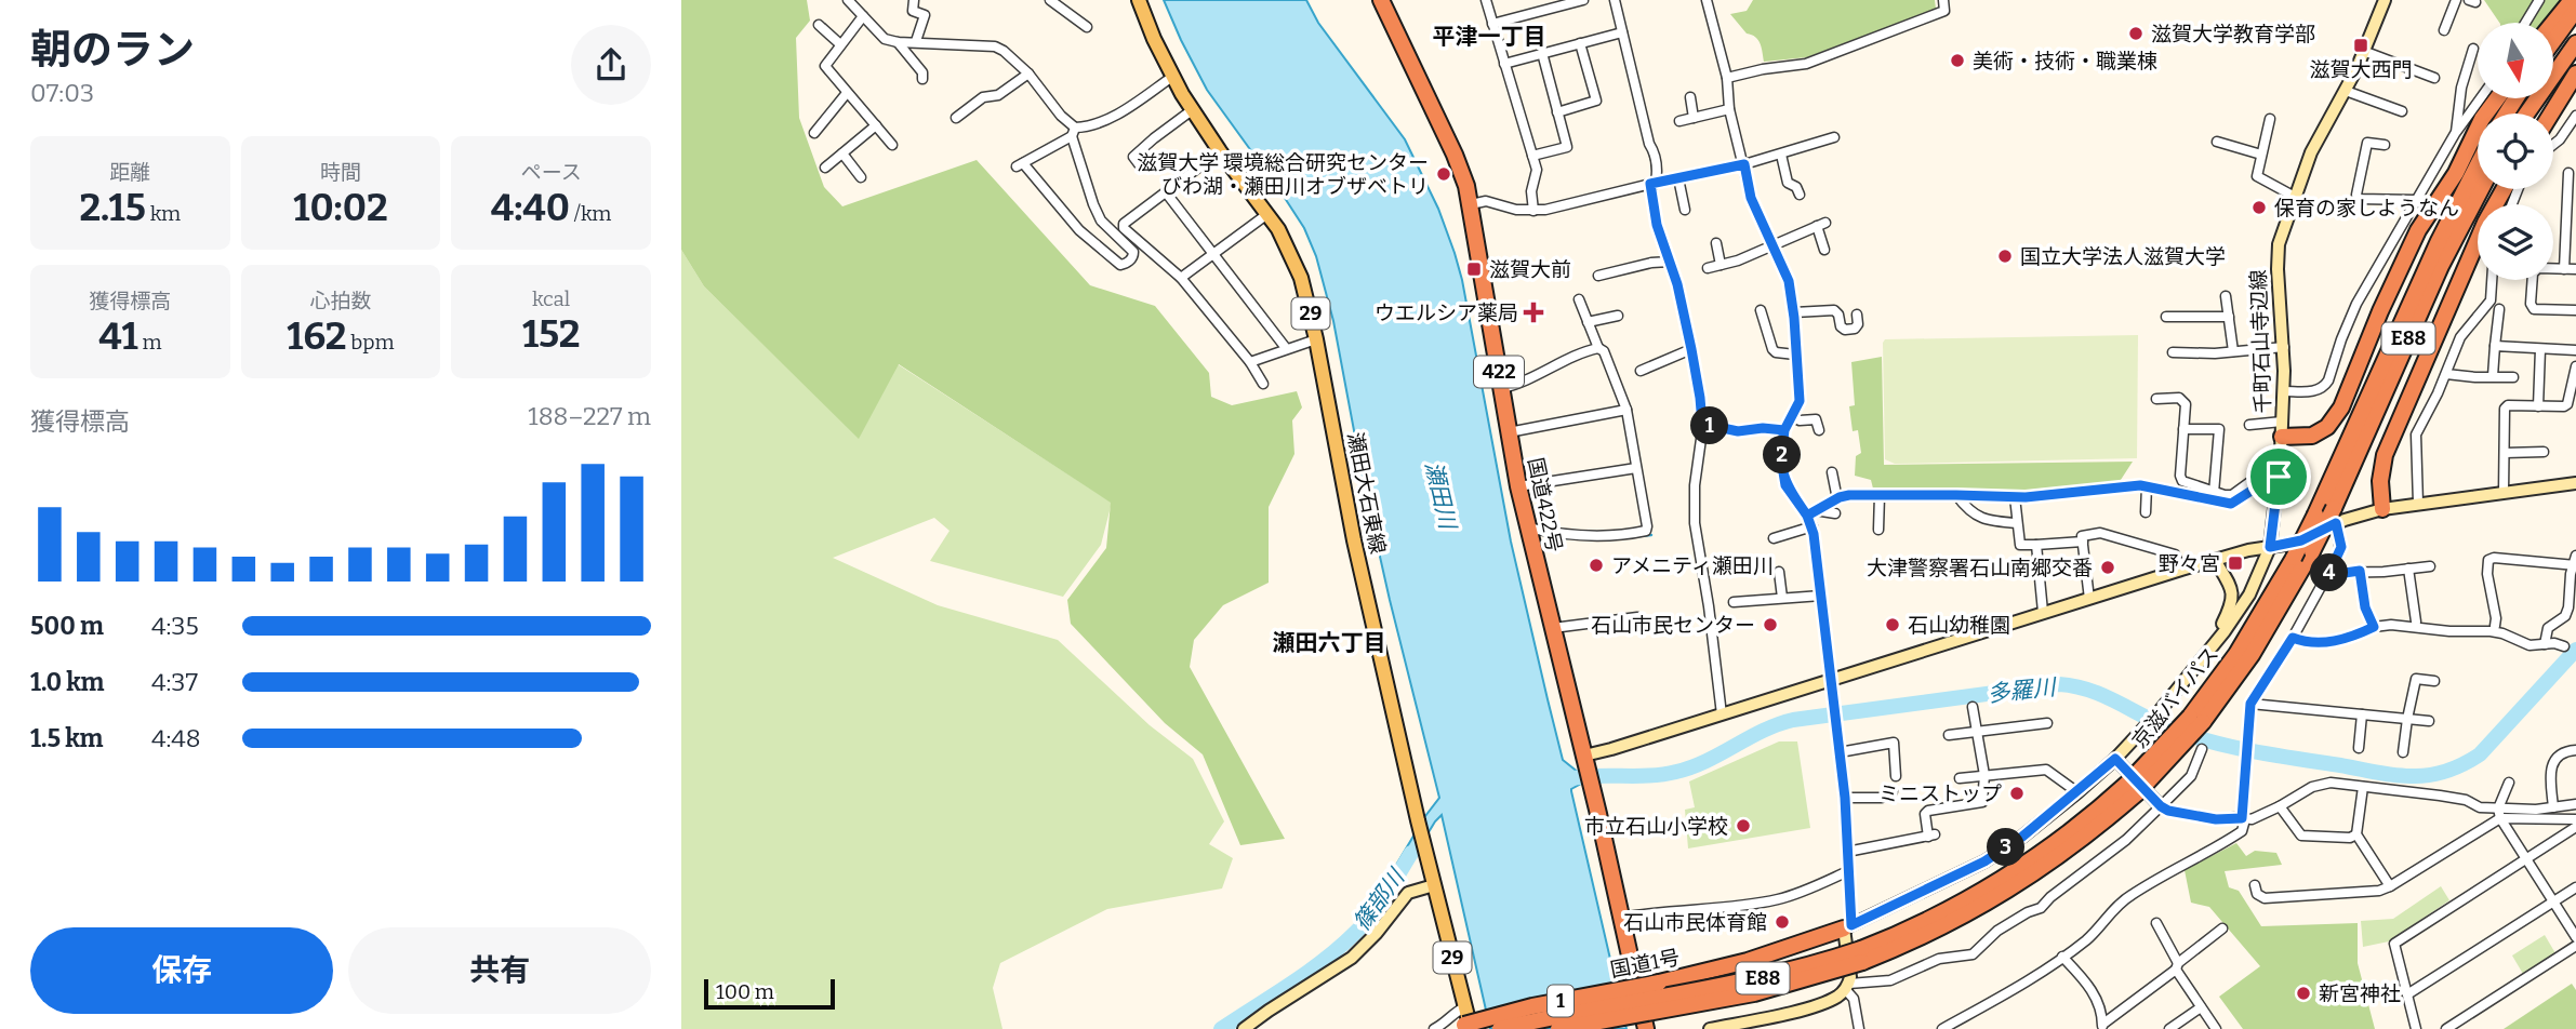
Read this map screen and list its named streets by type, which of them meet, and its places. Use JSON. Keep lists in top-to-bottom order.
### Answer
{
  "streets": {
    "highway": [
      "E88",
      "422",
      "国道422号",
      "京滋バイパス",
      "国道1号",
      "1"
    ],
    "main road": ["29", "千町石山寺辺線", "瀬田大石東線"]
  },
  "crossings": [
    ["千町石山寺辺線", "国道1号"]
  ],
  "districts": ["平津一丁目", "瀬田六丁目"],
  "water": ["瀬田川", "多羅川", "篠部川"],
  "places": {
    "other": [
      "滋賀大学教育学部",
      "美術・技術・職業棟",
      "滋賀大学 環境総合研究センター びわ湖・瀬田川オブザベトリ",
      "保育の家しようなん",
      "国立大学法人滋賀大学",
      "アメニティ瀬田川",
      "大津警察署石山南郷交番",
      "石山市民センター",
      "石山幼稚園",
      "ミニストップ",
      "市立石山小学校",
      "石山市民体育館",
      "新宮神社"
    ],
    "transit": ["滋賀大西門", "滋賀大前", "野々宮"],
    "health": ["ウエルシア薬局"]
  },
  "scale_bar": "100 m",
  "north": "bottom",
  "page": {
    "heading": ["朝のラン", "07:03"],
    "stats": [
      ["距離", "2.15 km"],
      ["時間", "10:02"],
      ["ペース", "4:40 /km"],
      ["獲得標高", "41 m"],
      ["心拍数", "162 bpm"],
      ["kcal", "152"]
    ],
    "chart": ["獲得標高", "188–227 m"],
    "pins": [
      "1",
      "2",
      "4",
      "3"
    ],
    "list": [
      {
        "name": "500 m",
        "note": "4:35"
      },
      {
        "name": "1.0 km",
        "note": "4:37"
      },
      {
        "name": "1.5 km",
        "note": "4:48"
      }
    ],
    "buttons": ["保存", "共有"],
    "scale": "100 m"
  }
}
